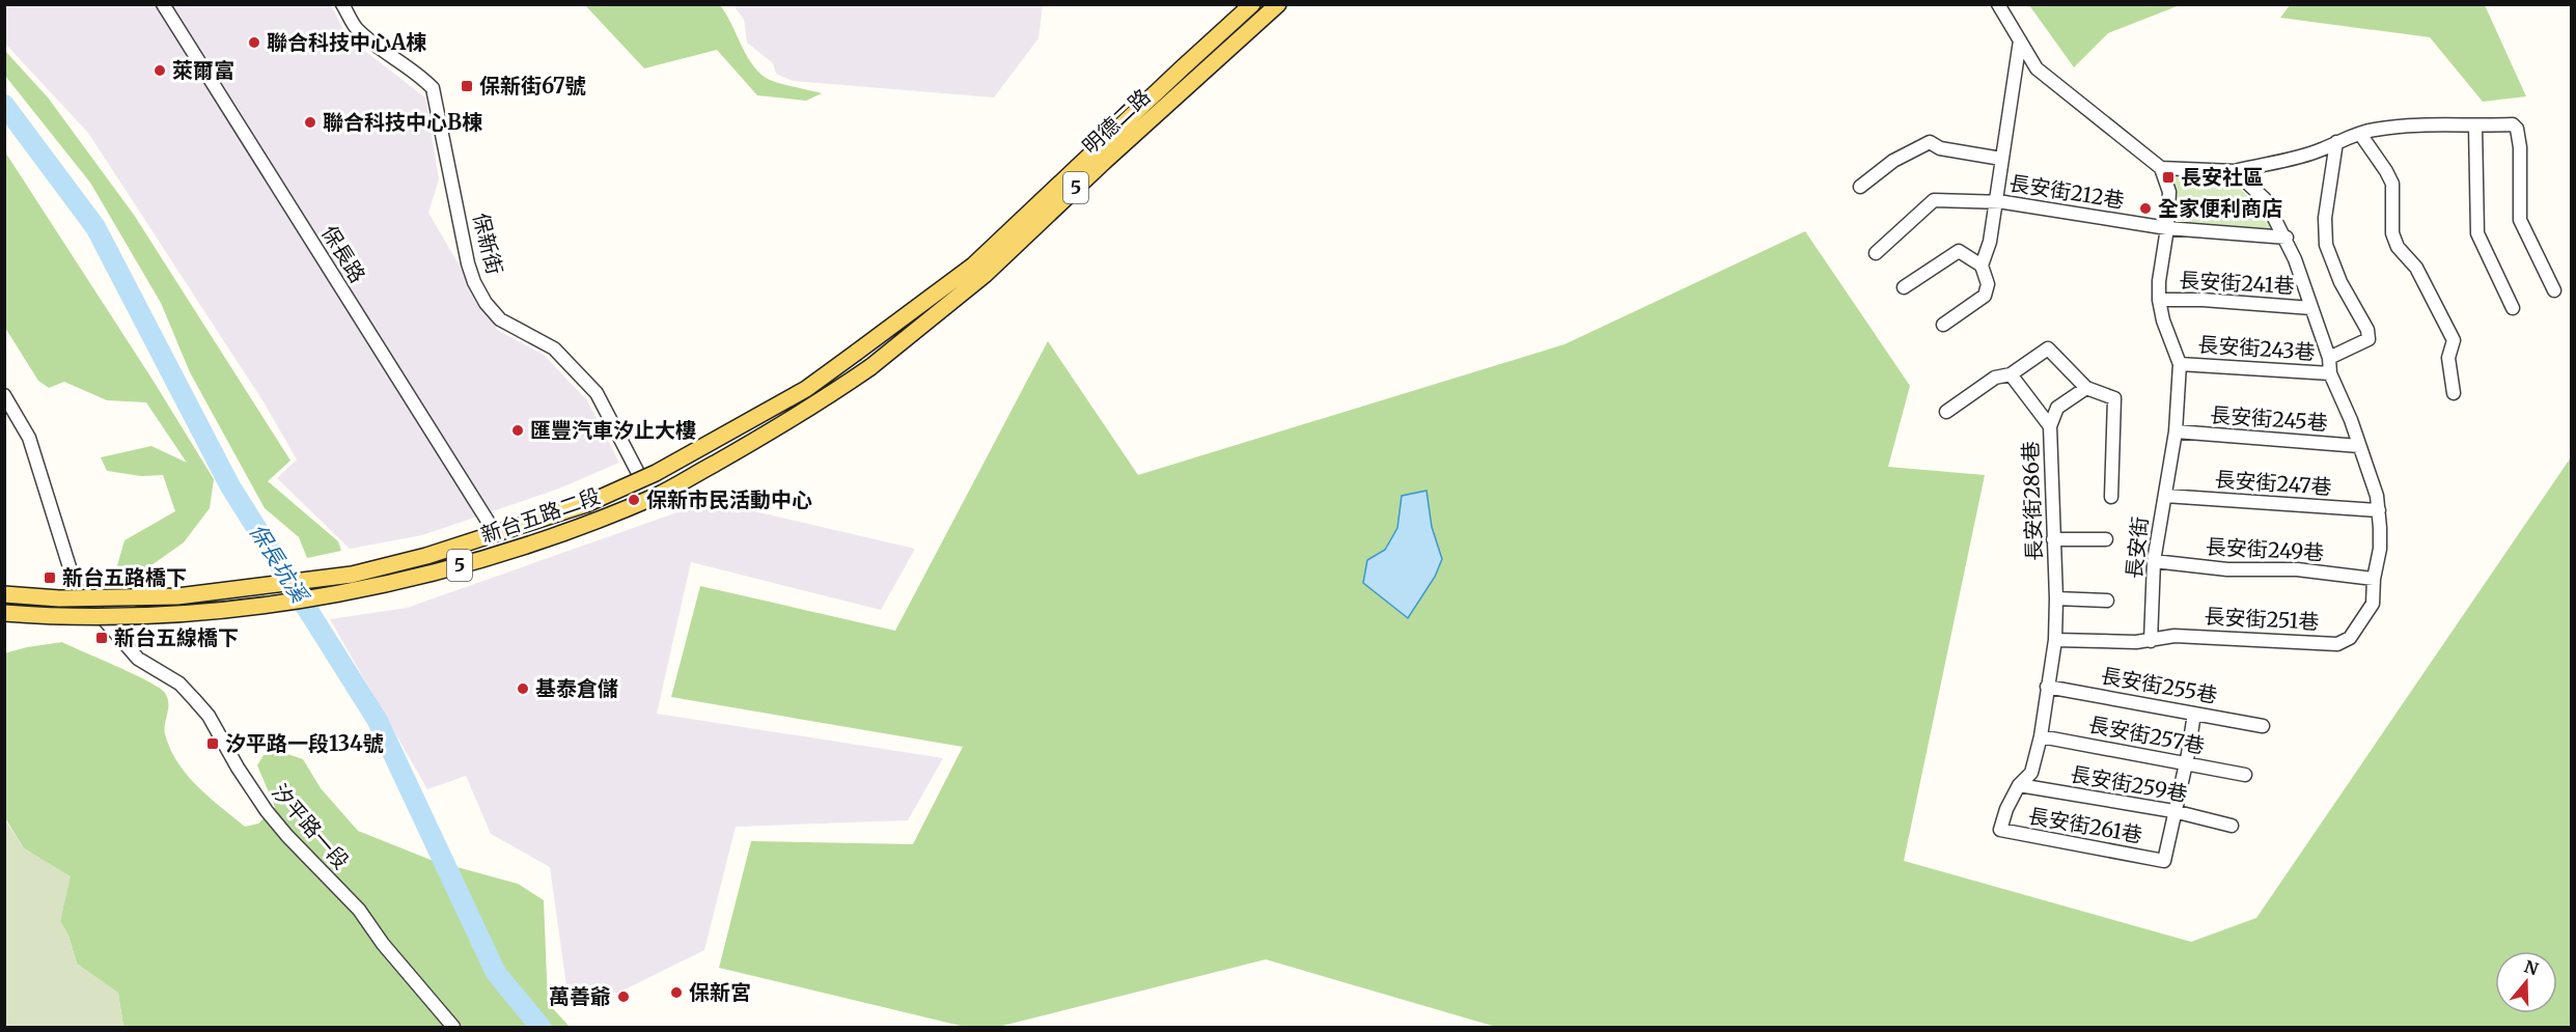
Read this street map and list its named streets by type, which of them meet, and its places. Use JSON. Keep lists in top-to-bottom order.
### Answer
{
  "streets": {
    "main road": ["明德二路", "5", "新台五路二段"],
    "street": [
      "長安街212巷",
      "保新街",
      "保長路",
      "長安街241巷",
      "長安街243巷",
      "長安街245巷",
      "長安街247巷",
      "長安街286巷",
      "長安街",
      "長安街249巷",
      "長安街251巷",
      "長安街255巷",
      "長安街257巷",
      "長安街259巷",
      "長安街261巷",
      "汐平路一段"
    ]
  },
  "crossings": [
    ["明德二路", "新台五路二段"],
    ["長安街212巷", "長安街"],
    ["長安街241巷", "長安街"],
    ["長安街243巷", "長安街"],
    ["長安街245巷", "長安街"],
    ["長安街247巷", "長安街"],
    ["長安街", "長安街249巷"],
    ["長安街", "長安街251巷"],
    ["長安街249巷", "長安街251巷"],
    ["長安街259巷", "長安街261巷"]
  ],
  "water": ["保長坑溪"],
  "places": {
    "other": [
      "聯合科技中心A棟",
      "萊爾富",
      "聯合科技中心B棟",
      "全家便利商店",
      "匯豐汽車汐止大樓",
      "保新市民活動中心",
      "基泰倉儲",
      "保新宮",
      "萬善爺"
    ],
    "transit": [
      "保新街67號",
      "長安社區",
      "新台五路橋下",
      "新台五線橋下",
      "汐平路一段134號"
    ]
  },
  "north": "top"
}
